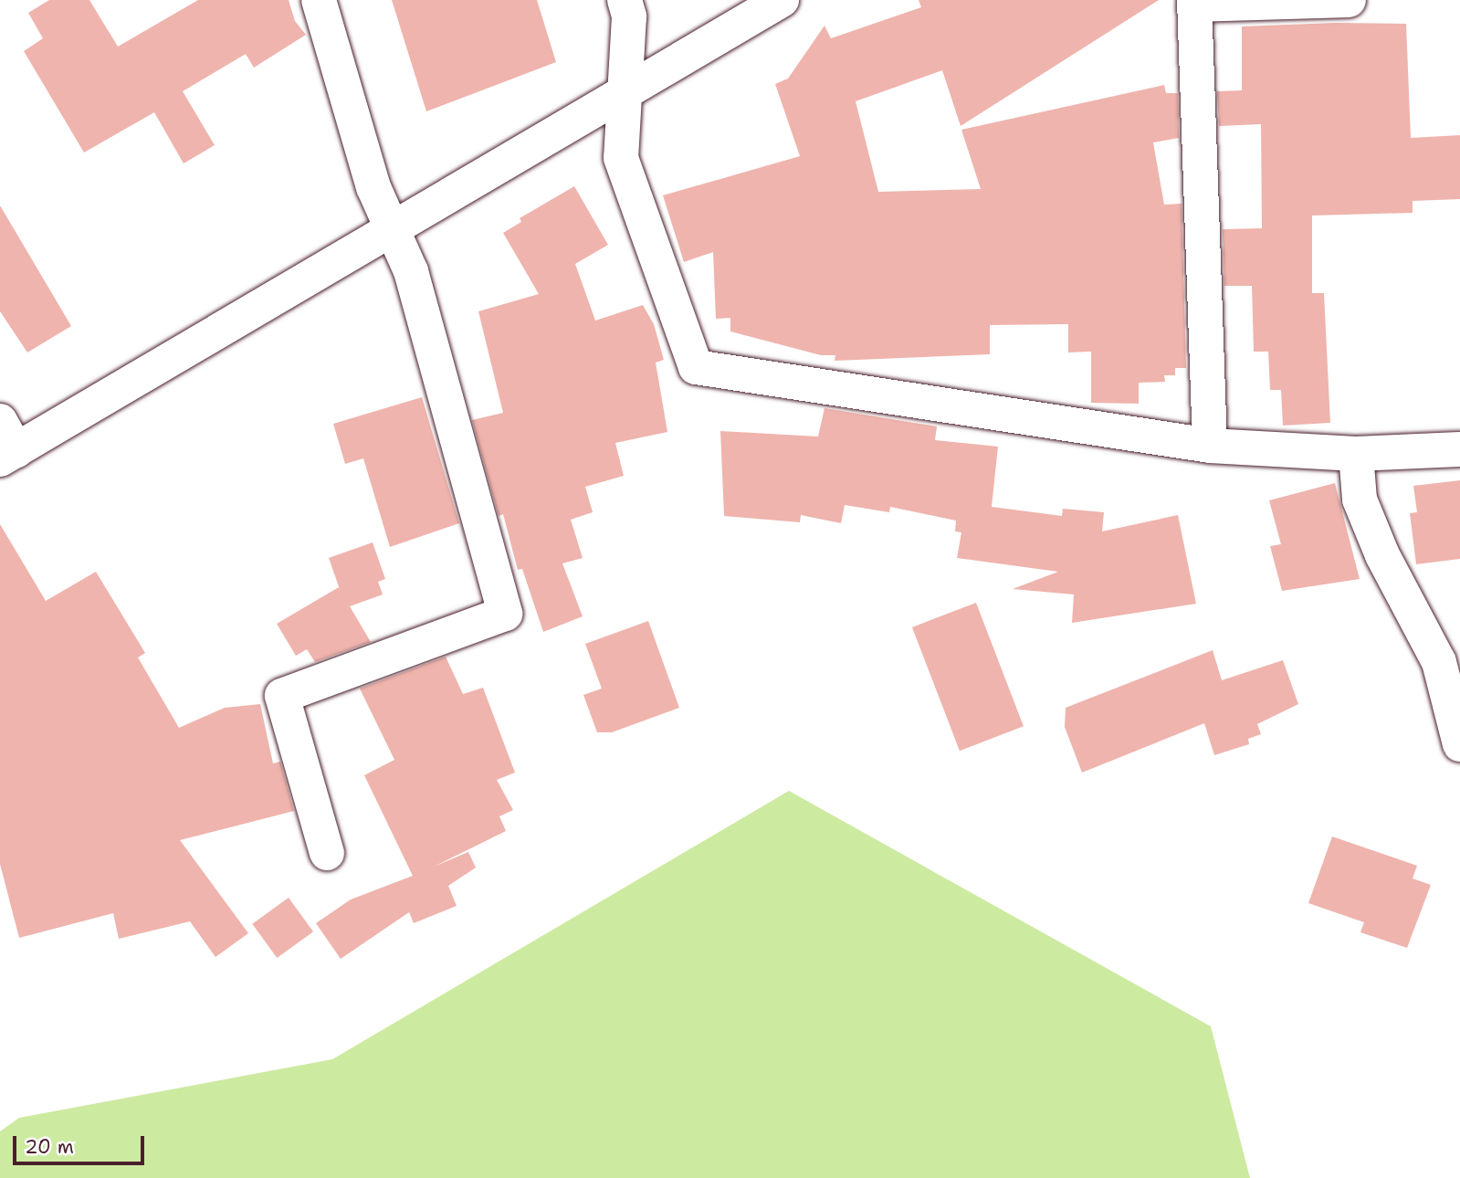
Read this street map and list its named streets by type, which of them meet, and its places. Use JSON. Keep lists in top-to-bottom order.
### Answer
{
  "scale_bar": "20 m"
}
